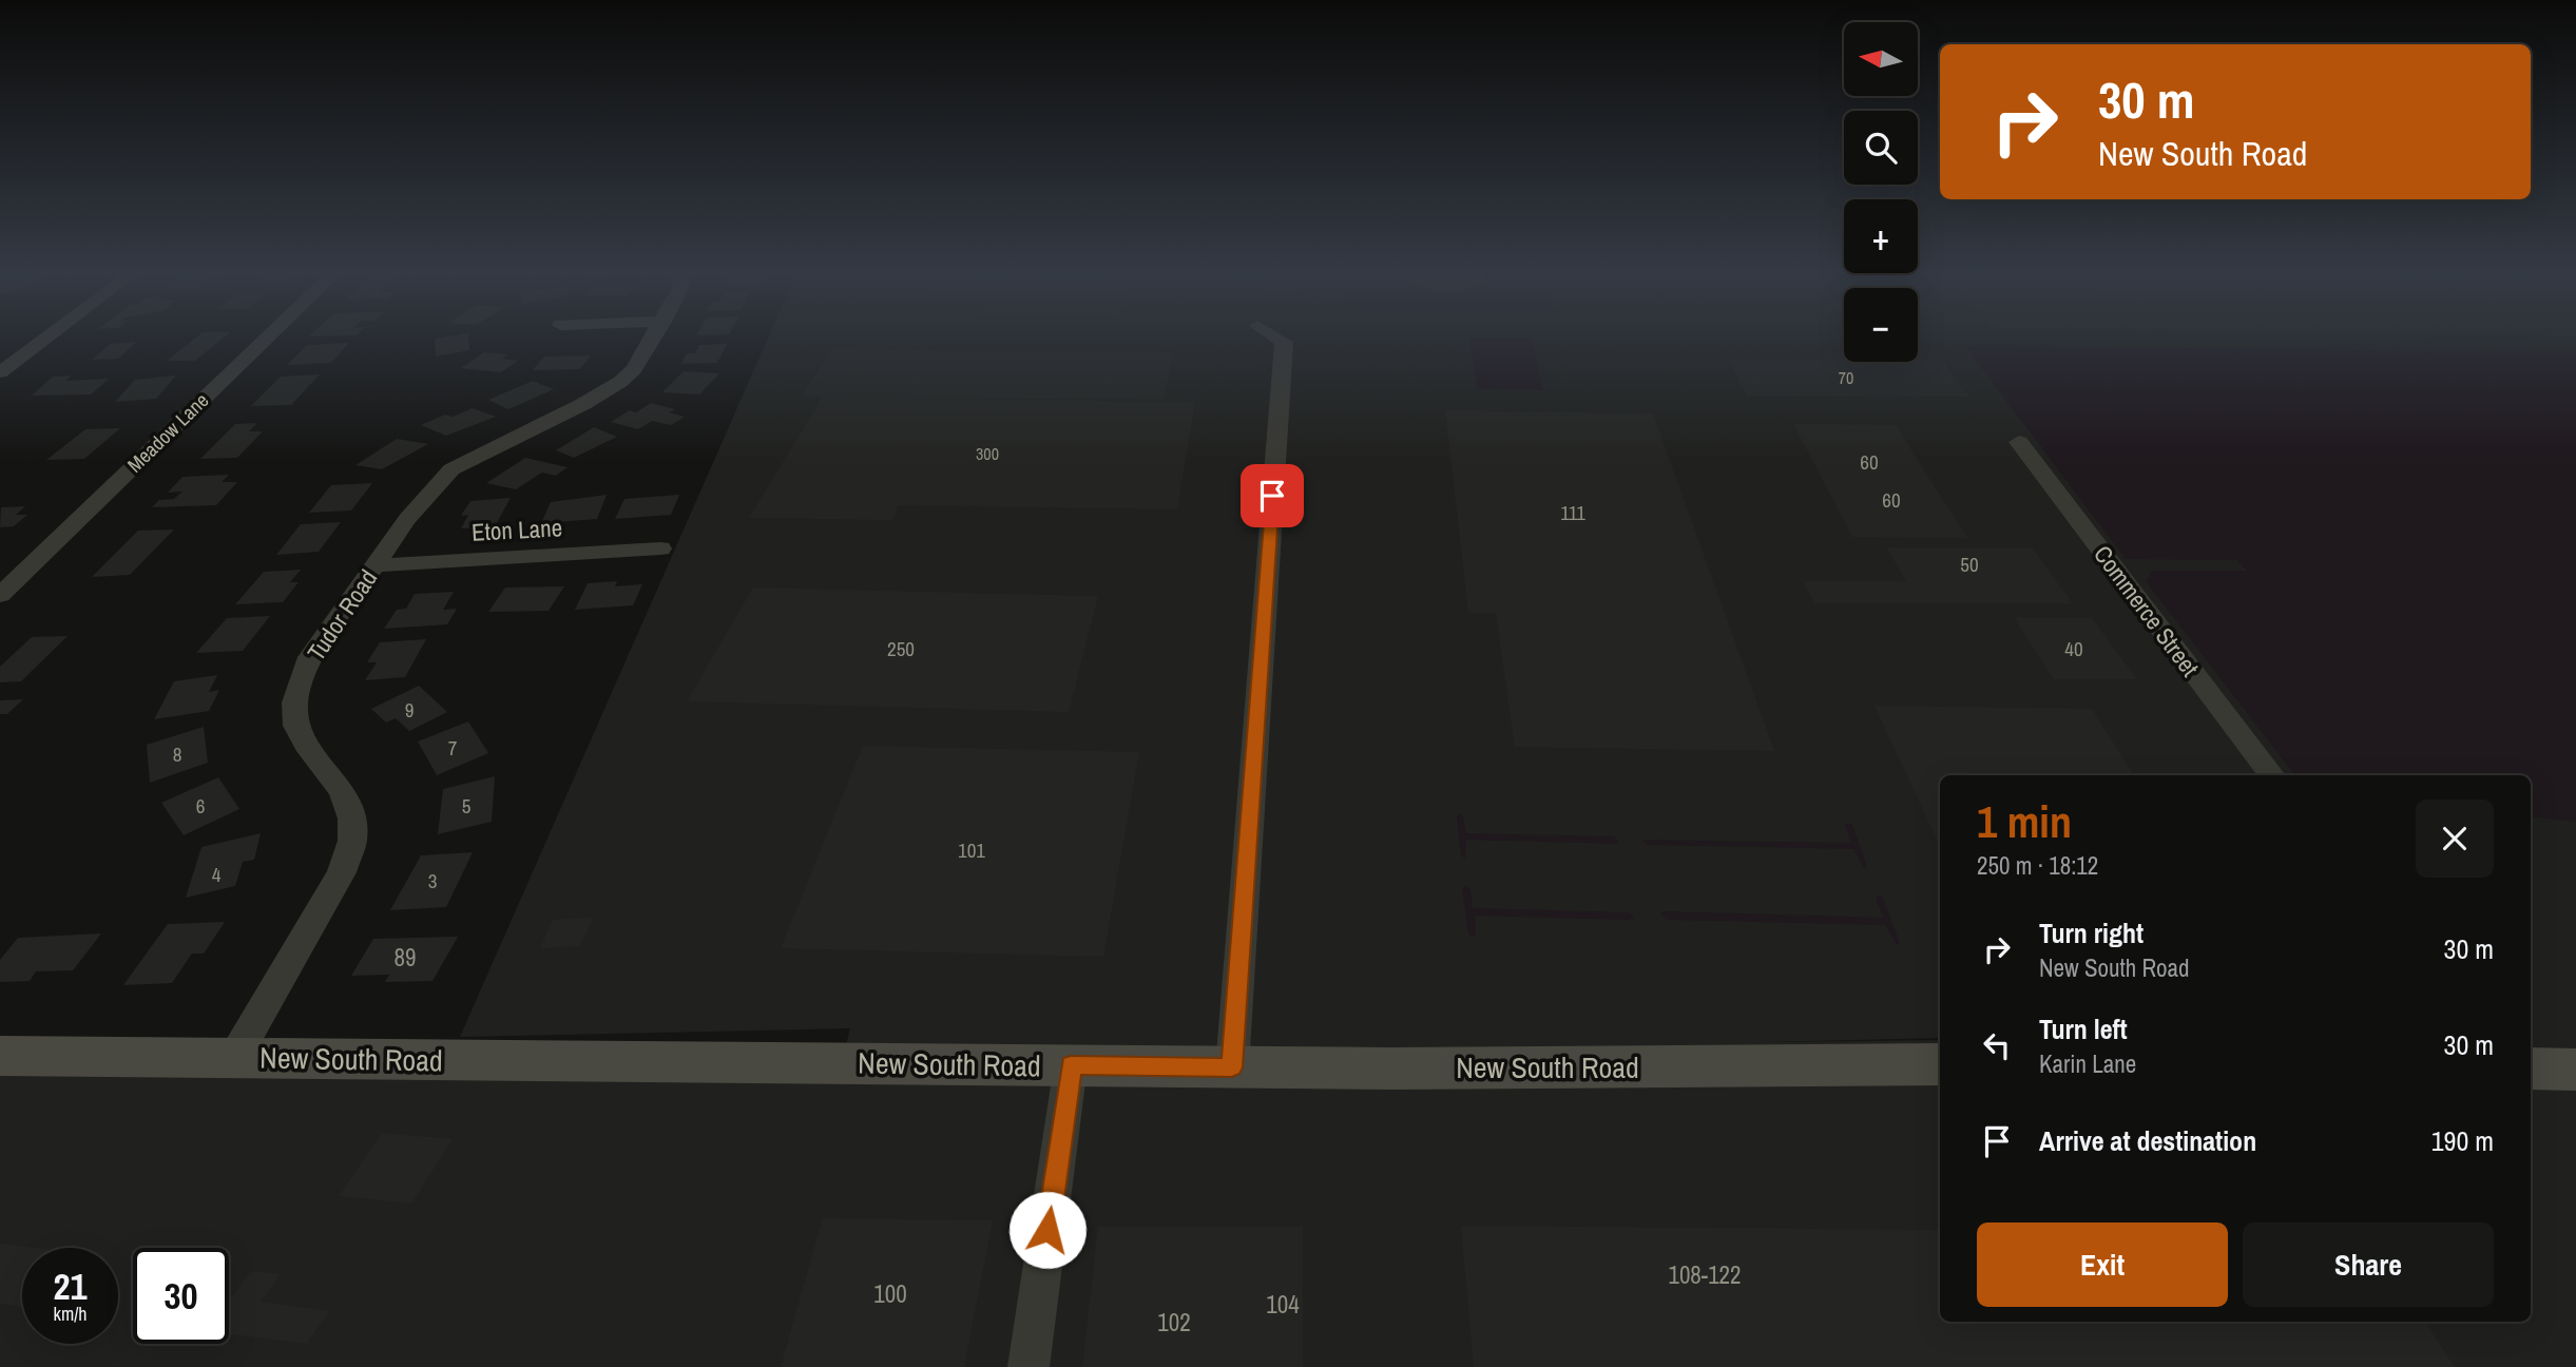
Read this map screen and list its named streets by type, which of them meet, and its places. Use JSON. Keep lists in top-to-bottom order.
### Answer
{
  "streets": {
    "street": [
      "Meadow Lane",
      "Eton Lane",
      "Commerce Street",
      "Tudor Road",
      "New South Road"
    ]
  },
  "crossings": [
    ["Eton Lane", "Tudor Road"],
    ["Tudor Road", "New South Road"]
  ],
  "house_numbers": [
    "70",
    "300",
    "60",
    "60",
    "111",
    "50",
    "250",
    "40",
    "9",
    "7",
    "8",
    "6",
    "5",
    "101",
    "4",
    "3",
    "89",
    "108-122",
    "100",
    "104",
    "102"
  ],
  "north": "left",
  "page": {
    "map_buttons": ["+", "−"],
    "turn": ["30 m", "New South Road"],
    "heading": ["1 min", "250 m · 18:12"],
    "list": [
      {
        "name": "Turn right",
        "note": "New South Road",
        "value": "30 m"
      },
      {
        "name": "Turn left",
        "note": "Karin Lane",
        "value": "30 m"
      },
      {
        "name": "Arrive at destination",
        "value": "190 m"
      }
    ],
    "buttons": ["Exit", "Share"],
    "speed": "21 km/h",
    "limit": "30"
  }
}
